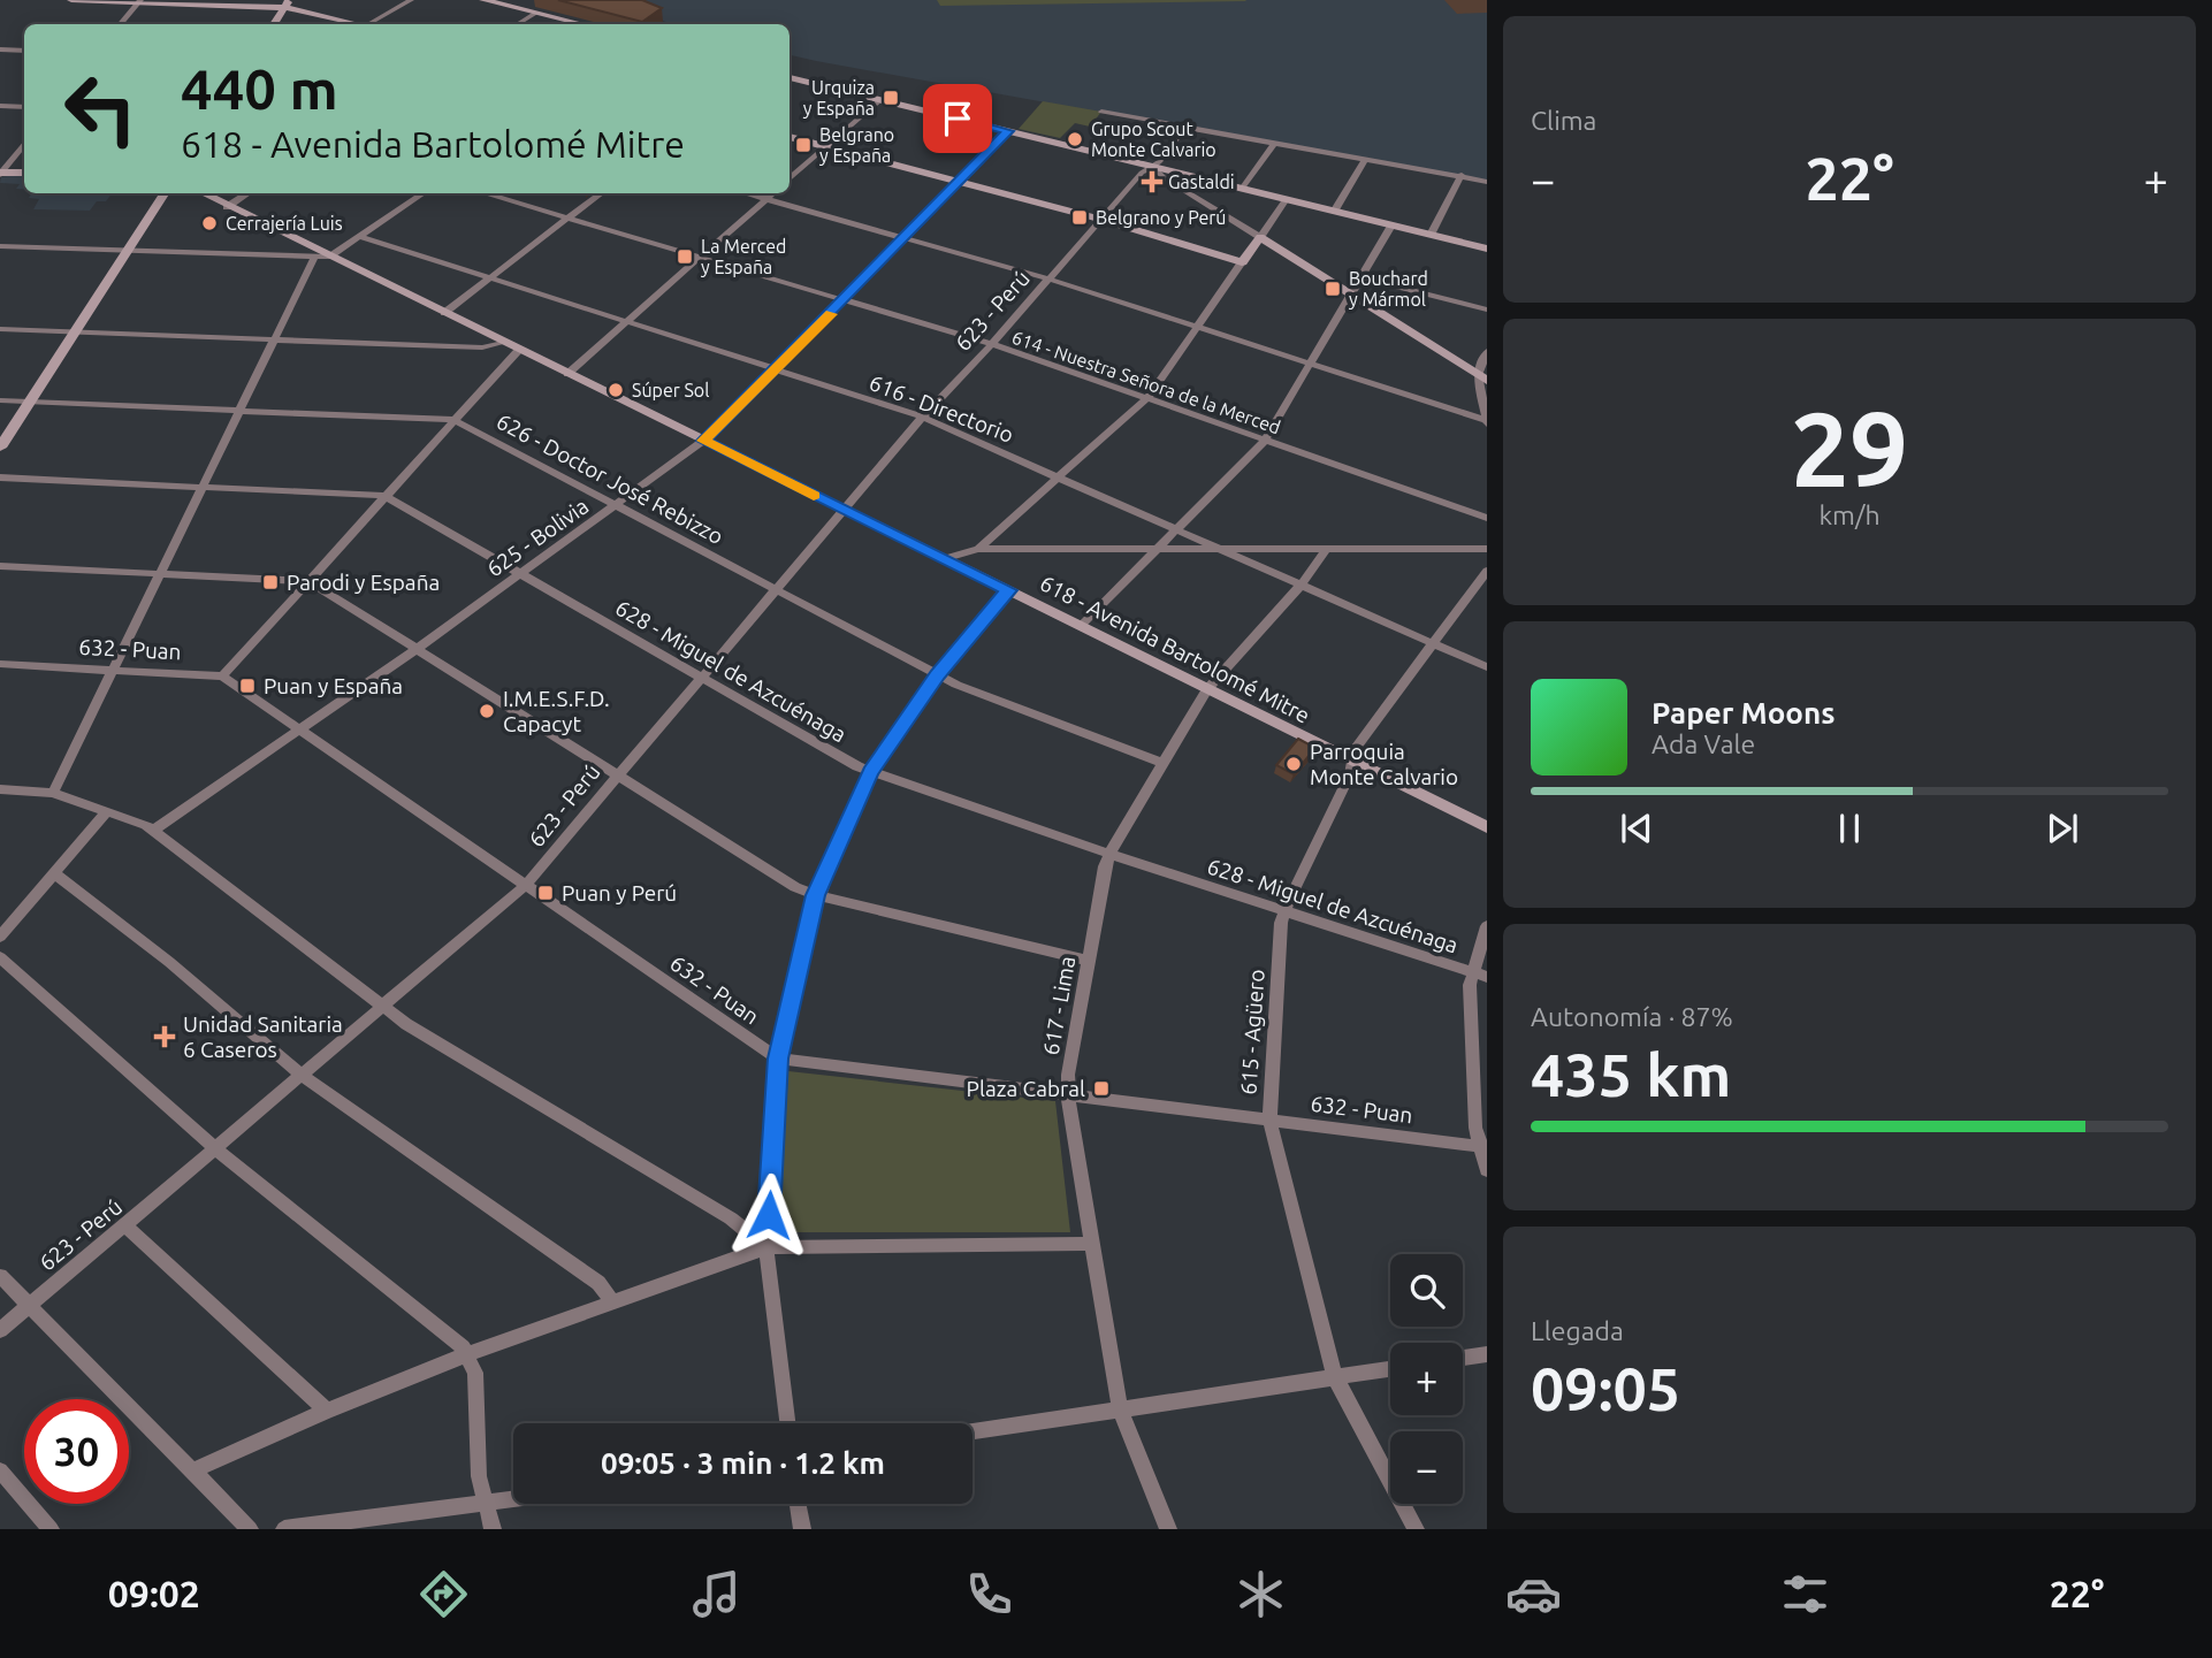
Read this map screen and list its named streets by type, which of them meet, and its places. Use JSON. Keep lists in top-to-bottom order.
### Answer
{
  "streets": {
    "main road": ["618 - Avenida Bartolomé Mitre"],
    "street": [
      "623 - Perú",
      "614 - Nuestra Señora de la Merced",
      "616 - Directorio",
      "626 - Doctor José Rebizzo",
      "625 - Bolivia",
      "632 - Puan",
      "628 - Miguel de Azcuénaga",
      "617 - Lima",
      "615 - Agüero"
    ]
  },
  "crossings": [
    ["623 - Perú", "614 - Nuestra Señora de la Merced"],
    ["623 - Perú", "616 - Directorio"],
    ["623 - Perú", "626 - Doctor José Rebizzo"],
    ["623 - Perú", "632 - Puan"],
    ["623 - Perú", "618 - Avenida Bartolomé Mitre"],
    ["623 - Perú", "628 - Miguel de Azcuénaga"],
    ["614 - Nuestra Señora de la Merced", "625 - Bolivia"],
    ["616 - Directorio", "625 - Bolivia"],
    ["616 - Directorio", "617 - Lima"],
    ["616 - Directorio", "615 - Agüero"],
    ["626 - Doctor José Rebizzo", "625 - Bolivia"],
    ["626 - Doctor José Rebizzo", "617 - Lima"],
    ["625 - Bolivia", "632 - Puan"],
    ["625 - Bolivia", "618 - Avenida Bartolomé Mitre"],
    ["625 - Bolivia", "628 - Miguel de Azcuénaga"],
    ["632 - Puan", "617 - Lima"],
    ["632 - Puan", "615 - Agüero"],
    ["618 - Avenida Bartolomé Mitre", "617 - Lima"],
    ["618 - Avenida Bartolomé Mitre", "615 - Agüero"],
    ["628 - Miguel de Azcuénaga", "617 - Lima"],
    ["628 - Miguel de Azcuénaga", "615 - Agüero"]
  ],
  "places": {
    "transit": [
      "Urquiza y España",
      "Belgrano y España",
      "Belgrano y Perú",
      "La Merced y España",
      "Bouchard y Mármol",
      "Parodi y España",
      "Puan y España",
      "Puan y Perú",
      "Plaza Cabral"
    ],
    "other": [
      "Grupo Scout Monte Calvario",
      "Cerrajería Luis",
      "Súper Sol",
      "I.M.E.S.F.D. Capacyt",
      "Parroquia Monte Calvario"
    ],
    "health": ["Gastaldi", "Unidad Sanitaria 6 Caseros"]
  },
  "page": {
    "tile": [
      "Clima",
      ["29", "km/h"],
      ["Autonomía · 87%", "435 km"],
      ["Llegada", "09:05"]
    ],
    "turn": ["440 m", "618 - Avenida Bartolomé Mitre"],
    "heat": ["−", "22°", "+"],
    "song": ["Paper Moons", "Ada Vale"],
    "map_buttons": ["+", "−"],
    "limit": "30",
    "trip": "09:05 · 3 min · 1.2 km",
    "tabs": ["09:02", "22°"]
  }
}
